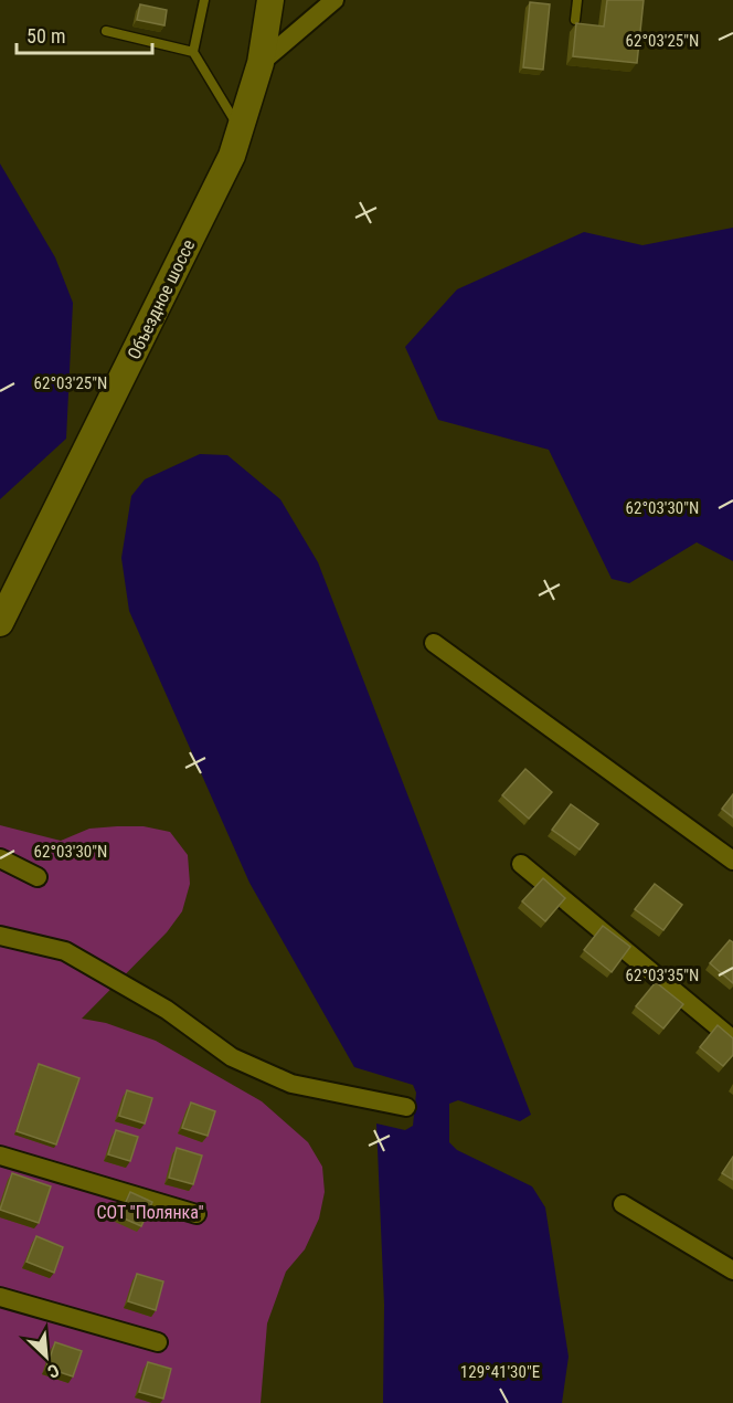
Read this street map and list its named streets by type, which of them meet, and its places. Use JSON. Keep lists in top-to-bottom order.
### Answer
{
  "streets": {
    "main road": ["Объездное шоссе"]
  },
  "parks": ["СОТ \"Полянка\""],
  "scale_bar": "50 m",
  "north": "bottom right",
  "coordinates": [
    "62°03'25\"N",
    "62°03'30\"N",
    "62°03'35\"N",
    "129°41'30\"E"
  ]
}
